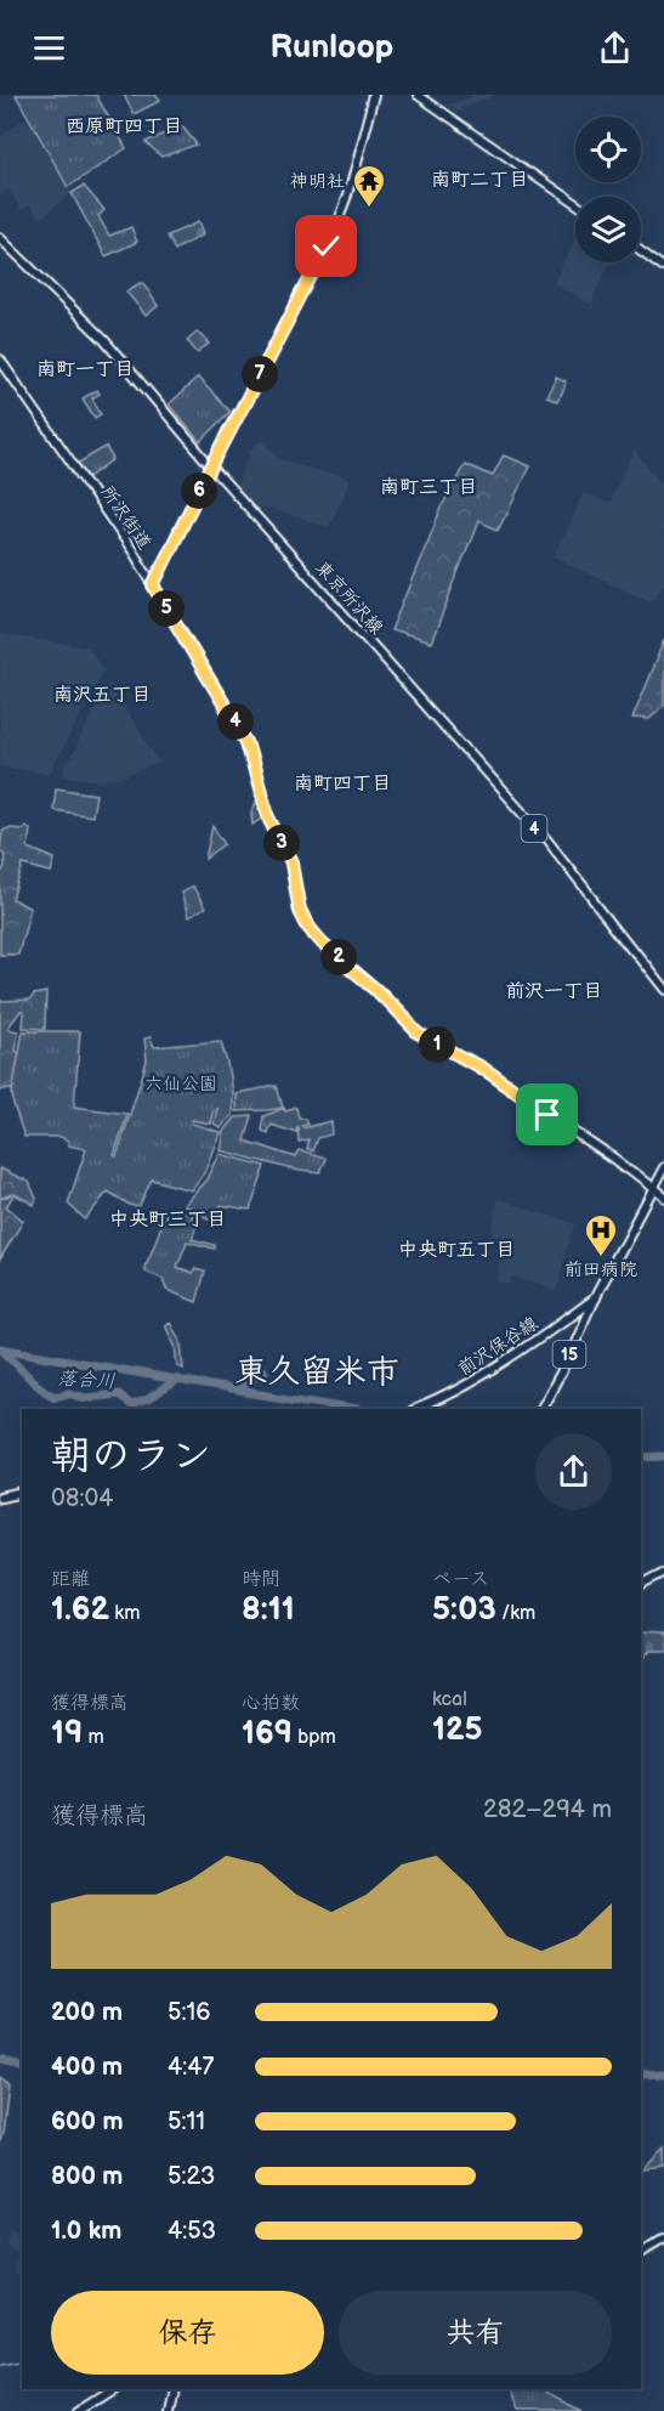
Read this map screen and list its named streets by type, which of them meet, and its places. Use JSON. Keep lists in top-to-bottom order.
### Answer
{
  "streets": {
    "main road": [
      "所沢街道",
      "東京所沢線",
      "4",
      "前沢保谷線",
      "15"
    ]
  },
  "crossings": [
    ["所沢街道", "15"],
    ["前沢保谷線", "15"]
  ],
  "districts": [
    "西原町四丁目",
    "南町二丁目",
    "南町一丁目",
    "南町三丁目",
    "南沢五丁目",
    "南町四丁目",
    "前沢一丁目",
    "中央町三丁目",
    "中央町五丁目",
    "東久留米市"
  ],
  "water": ["落合川"],
  "parks": ["六仙公園"],
  "places": {
    "temple": ["神明社"],
    "hospital": ["前田病院"]
  },
  "page": {
    "header": "Runloop",
    "pins": [
      "7",
      "6",
      "5",
      "4",
      "3",
      "2",
      "1"
    ],
    "heading": ["朝のラン", "08:04"],
    "stats": [
      ["距離", "1.62 km"],
      ["時間", "8:11"],
      ["ペース", "5:03 /km"],
      ["獲得標高", "19 m"],
      ["心拍数", "169 bpm"],
      ["kcal", "125"]
    ],
    "chart": ["獲得標高", "282–294 m"],
    "list": [
      {
        "name": "200 m",
        "note": "5:16"
      },
      {
        "name": "400 m",
        "note": "4:47"
      },
      {
        "name": "600 m",
        "note": "5:11"
      },
      {
        "name": "800 m",
        "note": "5:23"
      },
      {
        "name": "1.0 km",
        "note": "4:53"
      }
    ],
    "buttons": ["保存", "共有"]
  }
}
